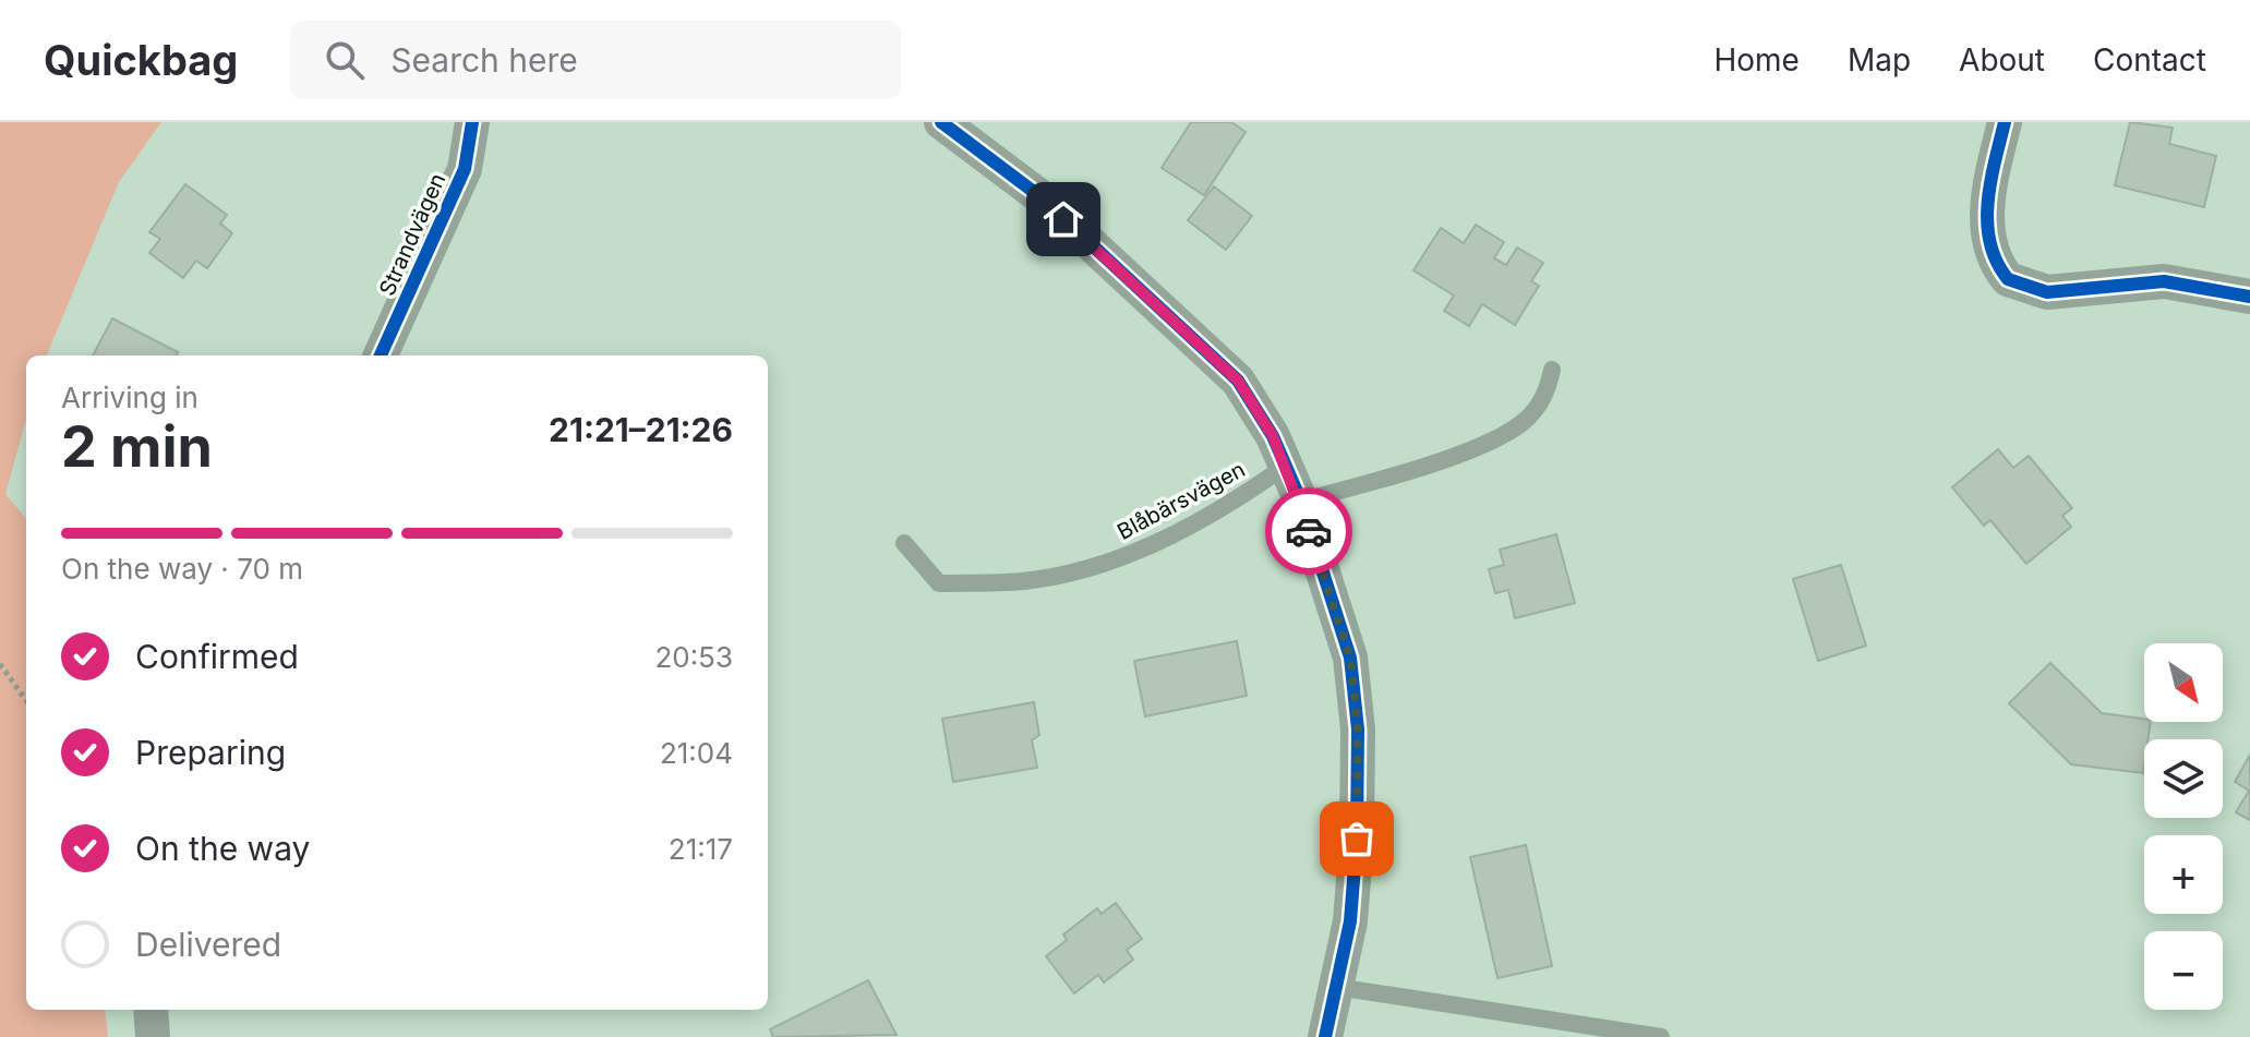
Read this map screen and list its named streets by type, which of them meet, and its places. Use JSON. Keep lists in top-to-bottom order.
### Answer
{
  "streets": {
    "street": ["Strandvägen"],
    "lane": ["Blåbärsvägen"]
  },
  "north": "bottom right",
  "page": {
    "header": "Quickbag",
    "search": "Search here",
    "nav": [
      "Home",
      "Map",
      "About",
      "Contact"
    ],
    "heading": ["2 min", "Arriving in", "21:21–21:26"],
    "bar": "On the way · 70 m",
    "list": [
      ["Confirmed", "20:53"],
      ["Preparing", "21:04"],
      ["On the way", "21:17"],
      "Delivered"
    ],
    "map_buttons": ["+", "−"]
  }
}
